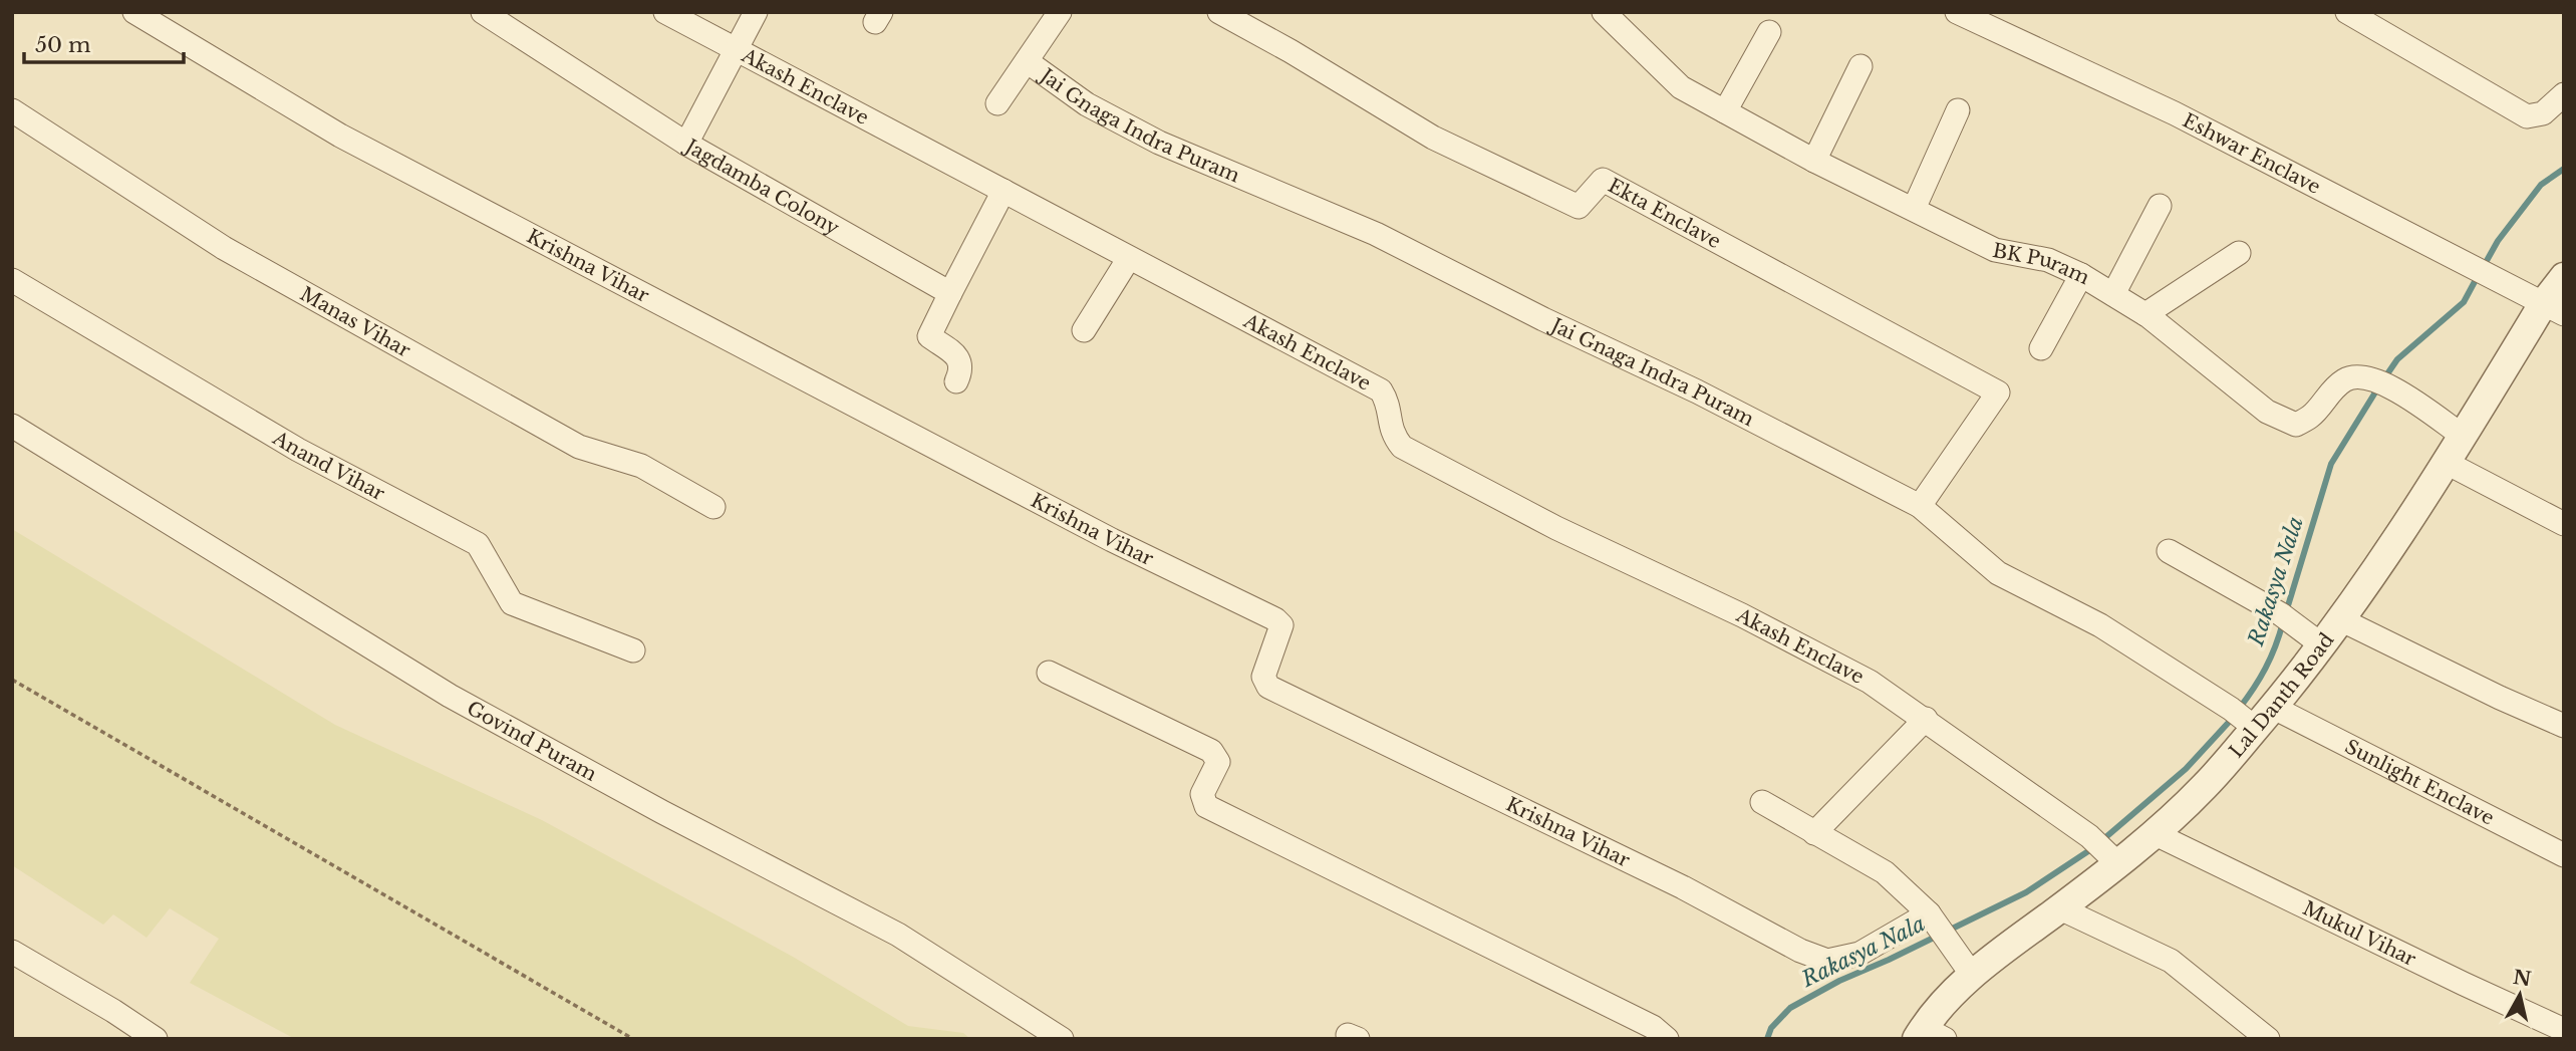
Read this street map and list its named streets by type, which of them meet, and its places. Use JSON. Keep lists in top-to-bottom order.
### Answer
{
  "streets": {
    "street": [
      "Akash Enclave",
      "Jai Gnaga Indra Puram",
      "Eshwar Enclave",
      "Jagdamba Colony",
      "Ekta Enclave",
      "BK Puram",
      "Krishna Vihar",
      "Manas Vihar",
      "Anand Vihar",
      "Lal Danth Road",
      "Govind Puram",
      "Sunlight Enclave",
      "Mukul Vihar"
    ]
  },
  "crossings": [
    ["Akash Enclave", "Lal Danth Road"],
    ["Jai Gnaga Indra Puram", "Ekta Enclave"],
    ["Jai Gnaga Indra Puram", "Lal Danth Road"],
    ["Jai Gnaga Indra Puram", "Sunlight Enclave"],
    ["Eshwar Enclave", "Lal Danth Road"],
    ["BK Puram", "Lal Danth Road"],
    ["Lal Danth Road", "Sunlight Enclave"],
    ["Lal Danth Road", "Mukul Vihar"]
  ],
  "water": ["Rakasya Nala"],
  "scale_bar": "50 m",
  "north": "top"
}
